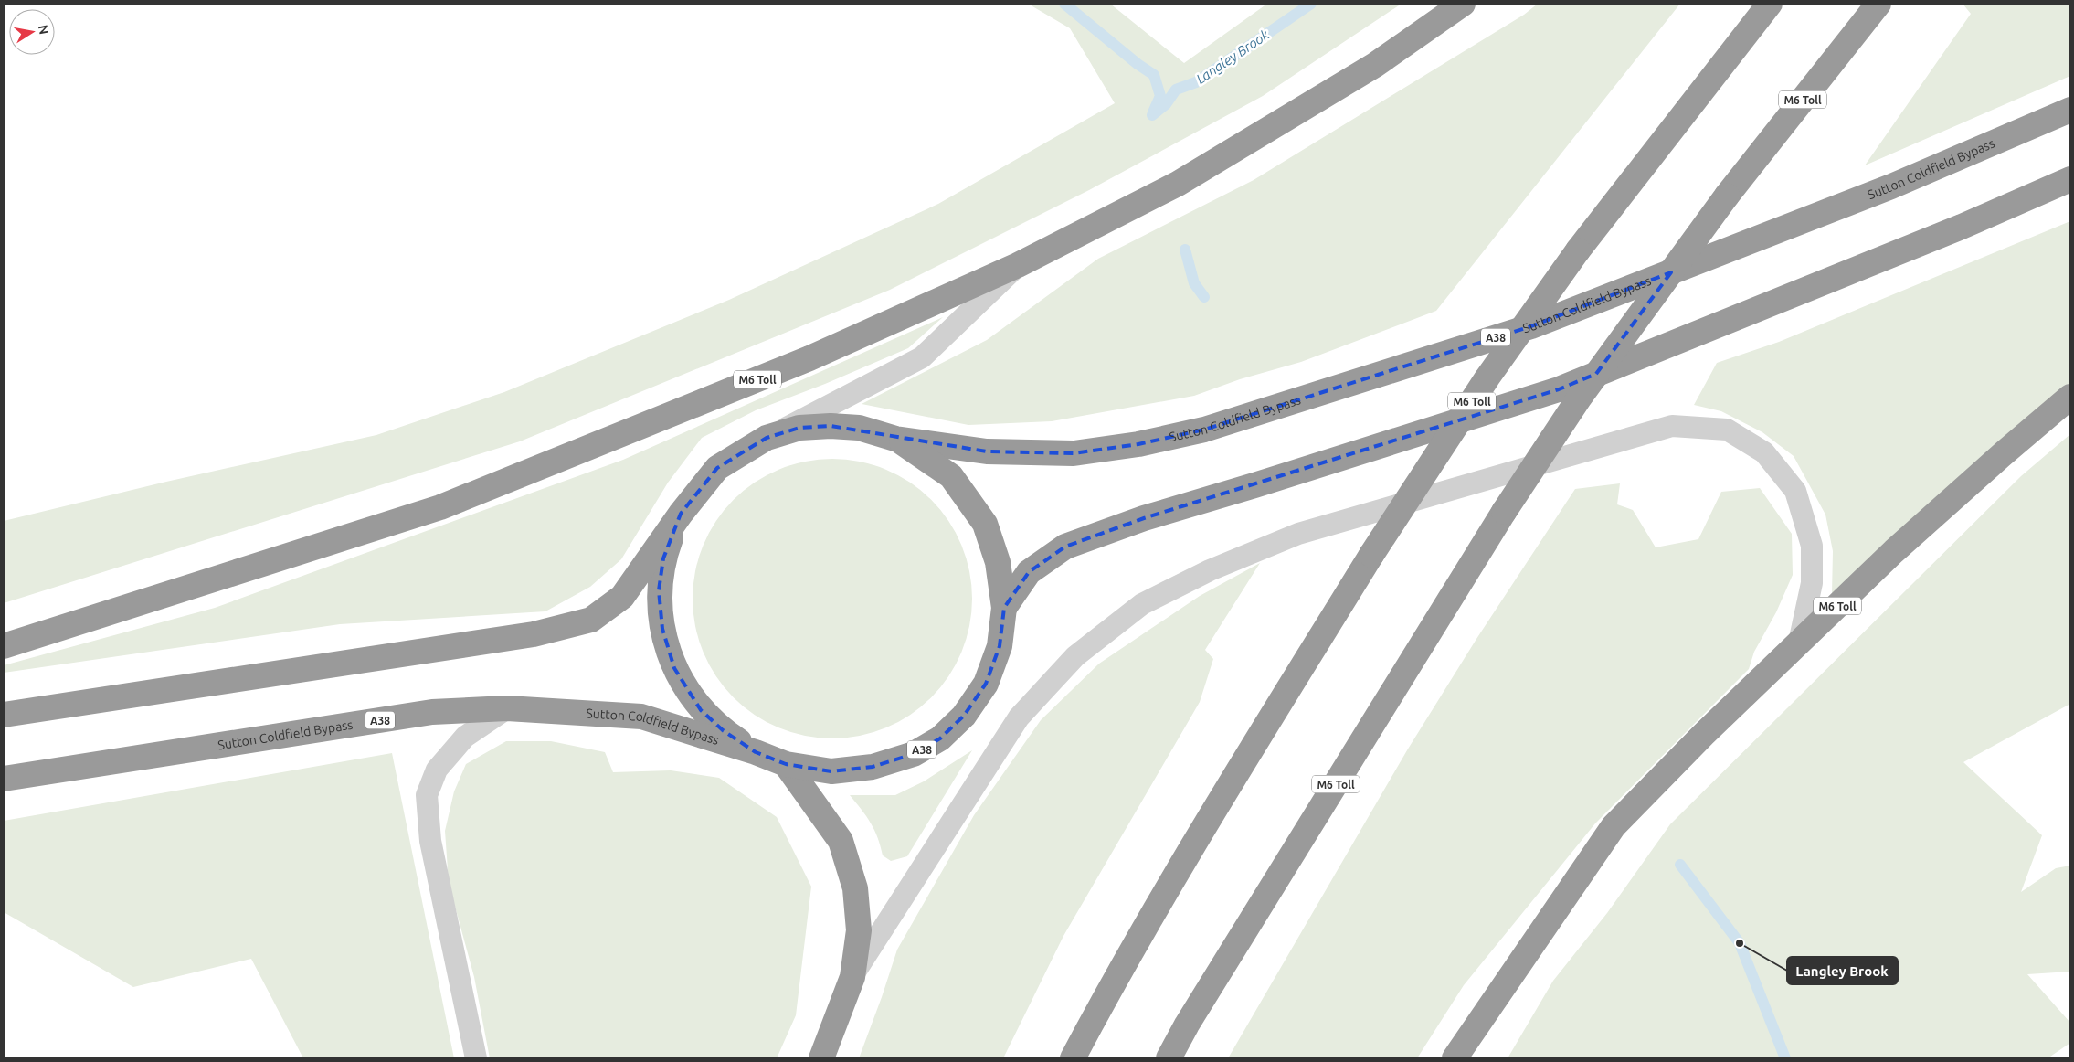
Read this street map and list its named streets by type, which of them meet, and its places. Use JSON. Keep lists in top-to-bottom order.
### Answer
{
  "streets": {
    "highway": ["M6 Toll", "Sutton Coldfield Bypass", "A38"]
  },
  "water": ["Langley Brook"],
  "places": ["Langley Brook"],
  "north": "right"
}
